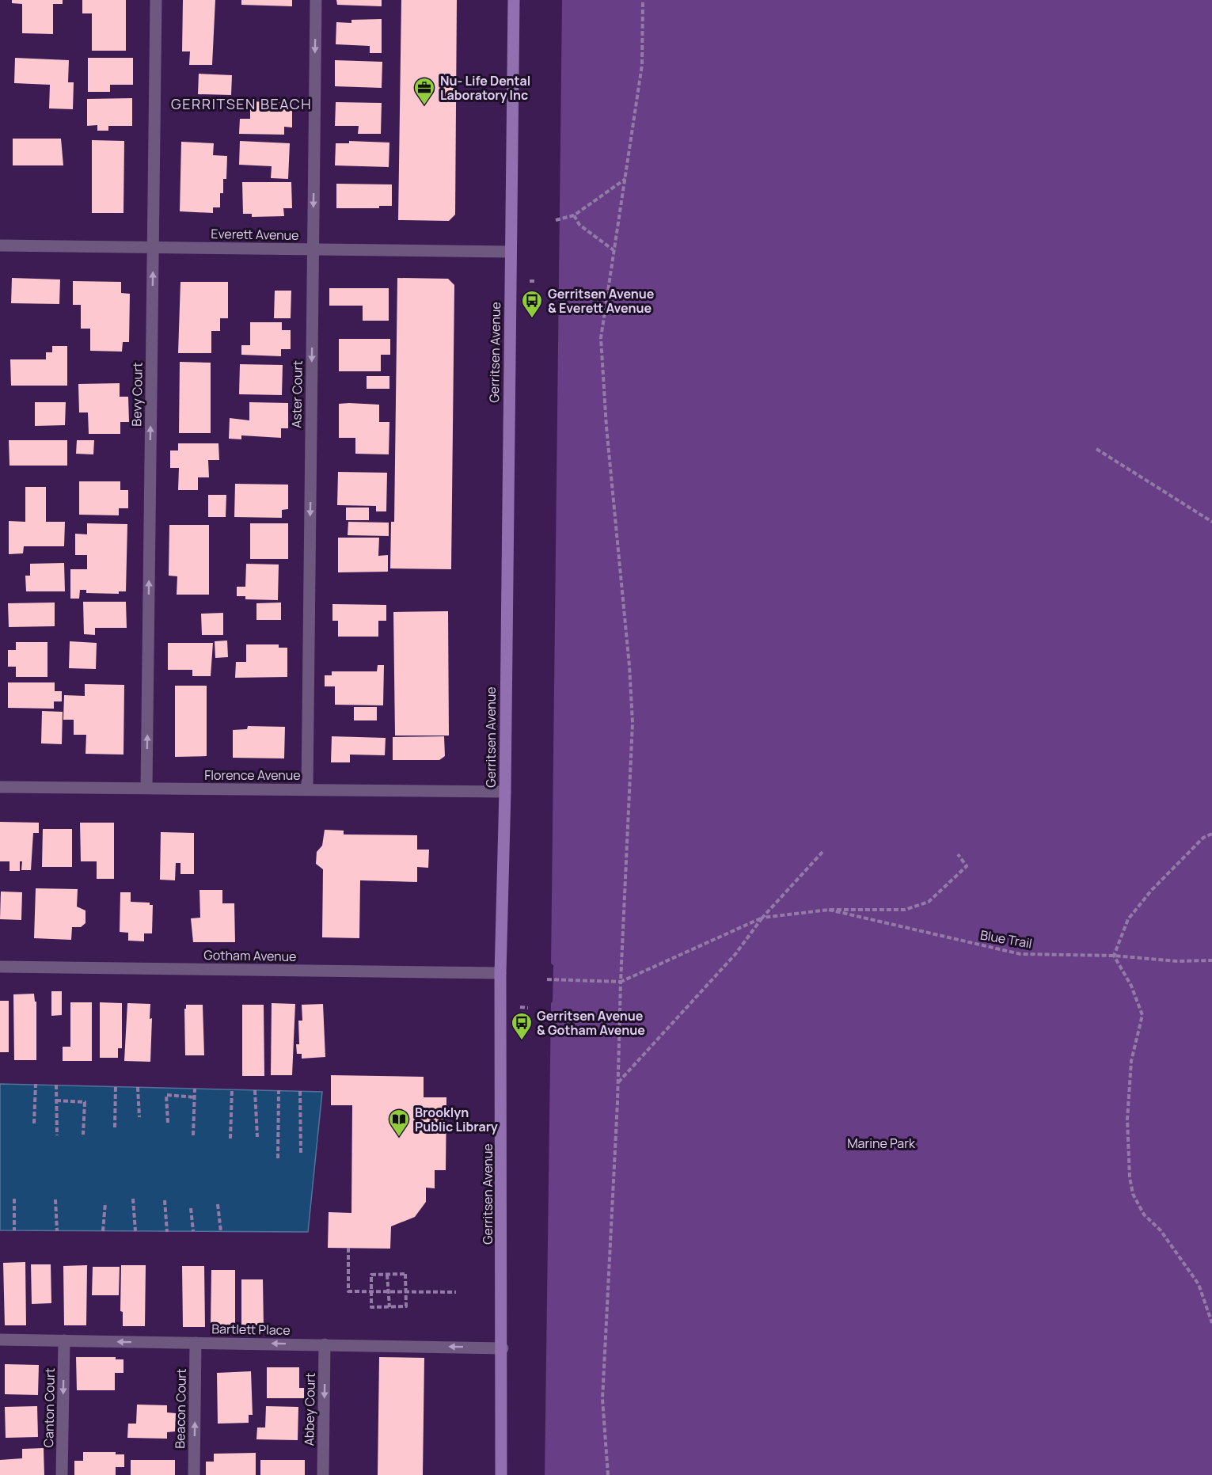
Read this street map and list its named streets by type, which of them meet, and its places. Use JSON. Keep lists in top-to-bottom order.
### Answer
{
  "streets": {
    "main road": ["Gerritsen Avenue"],
    "street": [
      "Everett Avenue",
      "Bevy Court",
      "Aster Court",
      "Florence Avenue",
      "Gotham Avenue",
      "Bartlett Place",
      "Canton Court",
      "Beacon Court",
      "Abbey Court"
    ],
    "path": ["Blue Trail"]
  },
  "crossings": [
    ["Everett Avenue", "Gerritsen Avenue"],
    ["Everett Avenue", "Bevy Court"],
    ["Everett Avenue", "Aster Court"],
    ["Gerritsen Avenue", "Florence Avenue"],
    ["Gerritsen Avenue", "Gotham Avenue"],
    ["Gerritsen Avenue", "Bartlett Place"],
    ["Bevy Court", "Florence Avenue"],
    ["Aster Court", "Florence Avenue"],
    ["Bartlett Place", "Canton Court"],
    ["Bartlett Place", "Beacon Court"],
    ["Bartlett Place", "Abbey Court"]
  ],
  "one_way": [
    "Bevy Court",
    "Aster Court",
    "Bartlett Place",
    "Canton Court",
    "Beacon Court",
    "Abbey Court"
  ],
  "districts": ["GERRITSEN BEACH"],
  "parks": ["Marine Park"],
  "places": {
    "office": ["Nu- Life Dental Laboratory Inc"],
    "bus stop": ["Gerritsen Avenue & Everett Avenue", "Gerritsen Avenue & Gotham Avenue"],
    "library": ["Brooklyn Public Library"]
  }
}
